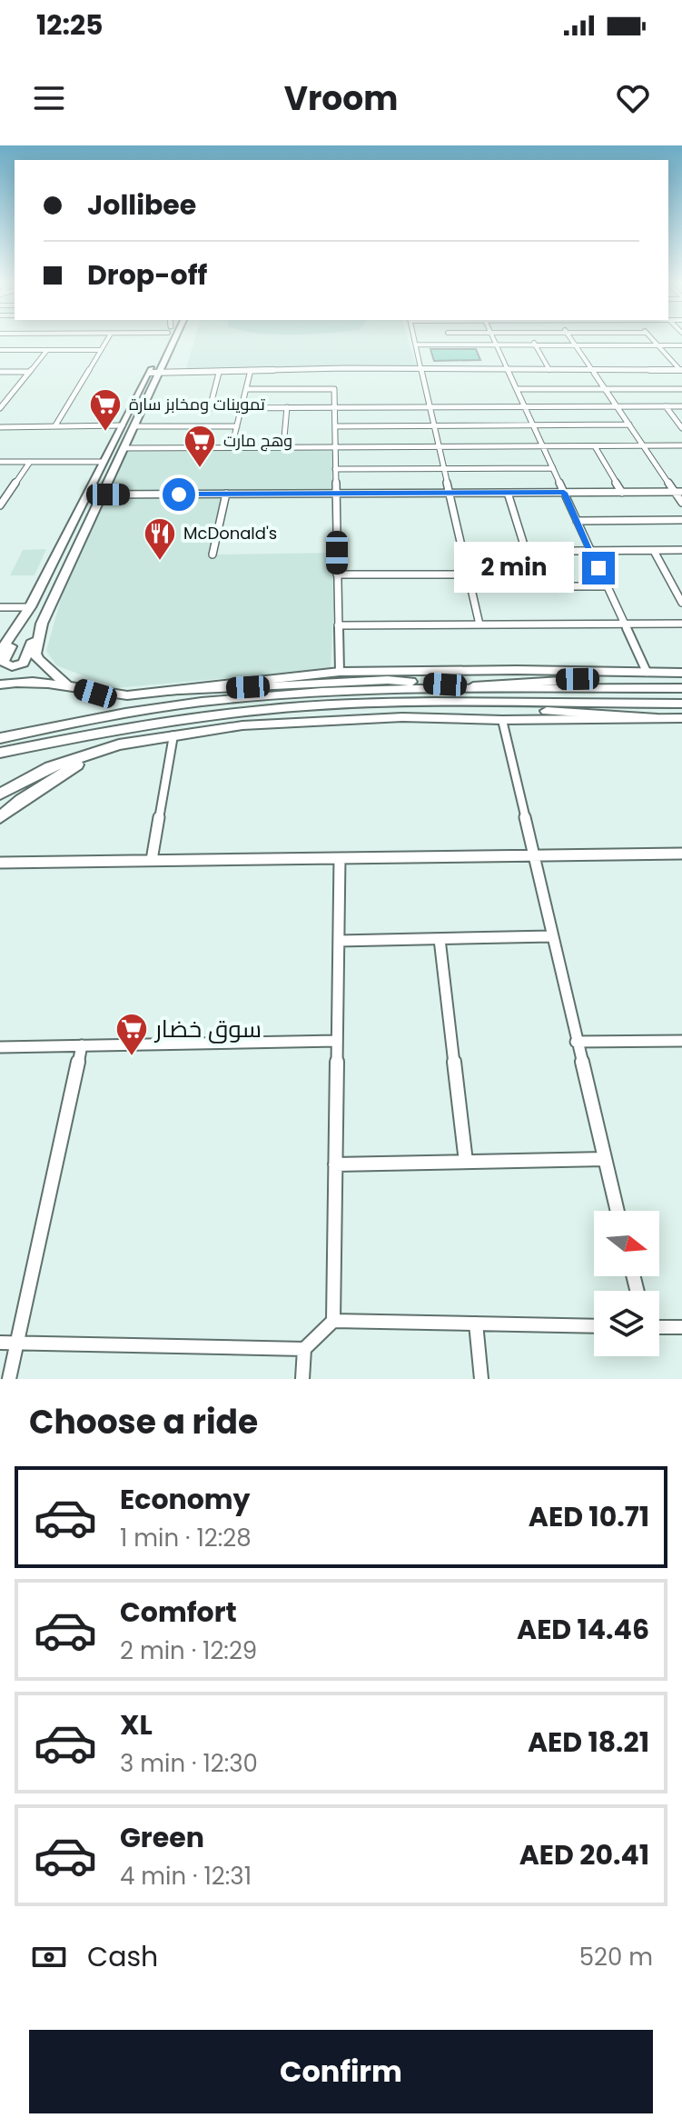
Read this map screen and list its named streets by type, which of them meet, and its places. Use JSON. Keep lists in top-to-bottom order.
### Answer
{
  "places": {
    "supermarket": ["تموينات ومخابز سارة", "وهج مارت", "سوق خضار"],
    "restaurant": ["McDonald's"]
  },
  "north": "right",
  "page": {
    "status": "12:25",
    "header": "Vroom",
    "banner": ["Jollibee", "Drop-off"],
    "bubble": "2 min",
    "heading": "Choose a ride",
    "list": [
      {
        "name": "Economy",
        "note": "1 min · 12:28",
        "value": "AED 10.71"
      },
      {
        "name": "Comfort",
        "note": "2 min · 12:29",
        "value": "AED 14.46"
      },
      {
        "name": "XL",
        "note": "3 min · 12:30",
        "value": "AED 18.21"
      },
      {
        "name": "Green",
        "note": "4 min · 12:31",
        "value": "AED 20.41"
      }
    ],
    "pay": ["Cash", "520 m"],
    "buttons": "Confirm"
  }
}
